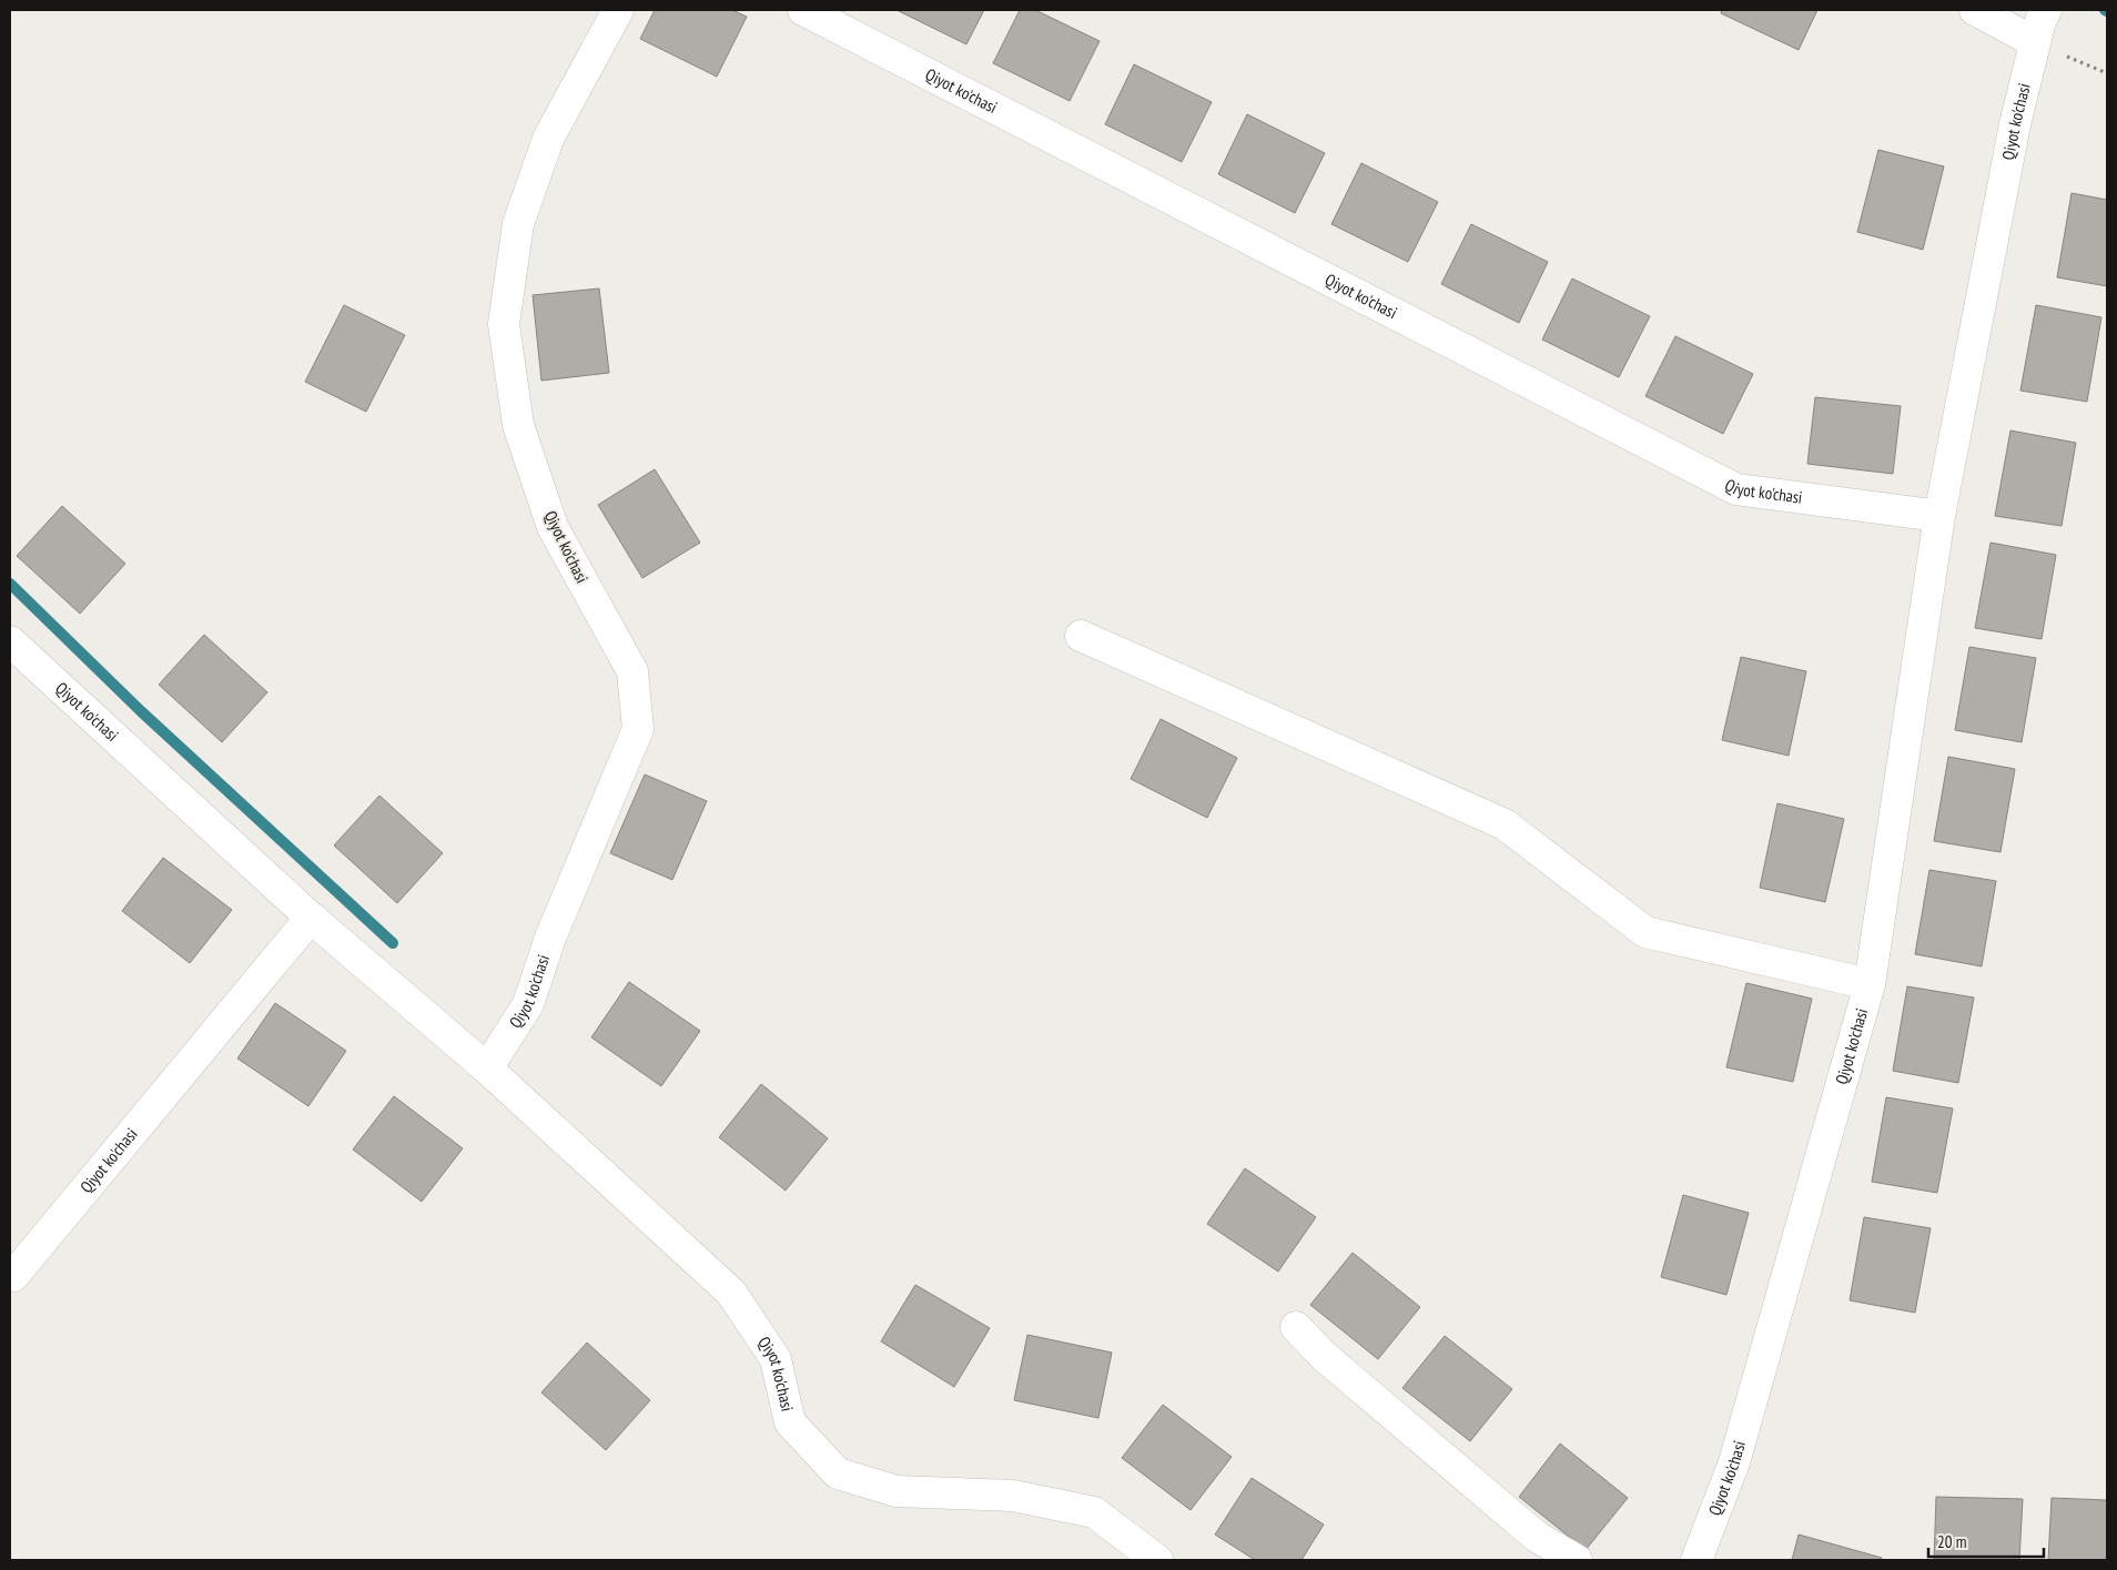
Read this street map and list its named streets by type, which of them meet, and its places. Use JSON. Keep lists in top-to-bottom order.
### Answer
{
  "streets": {
    "street": ["Qiyot ko'chasi"]
  },
  "scale_bar": "20 m"
}
